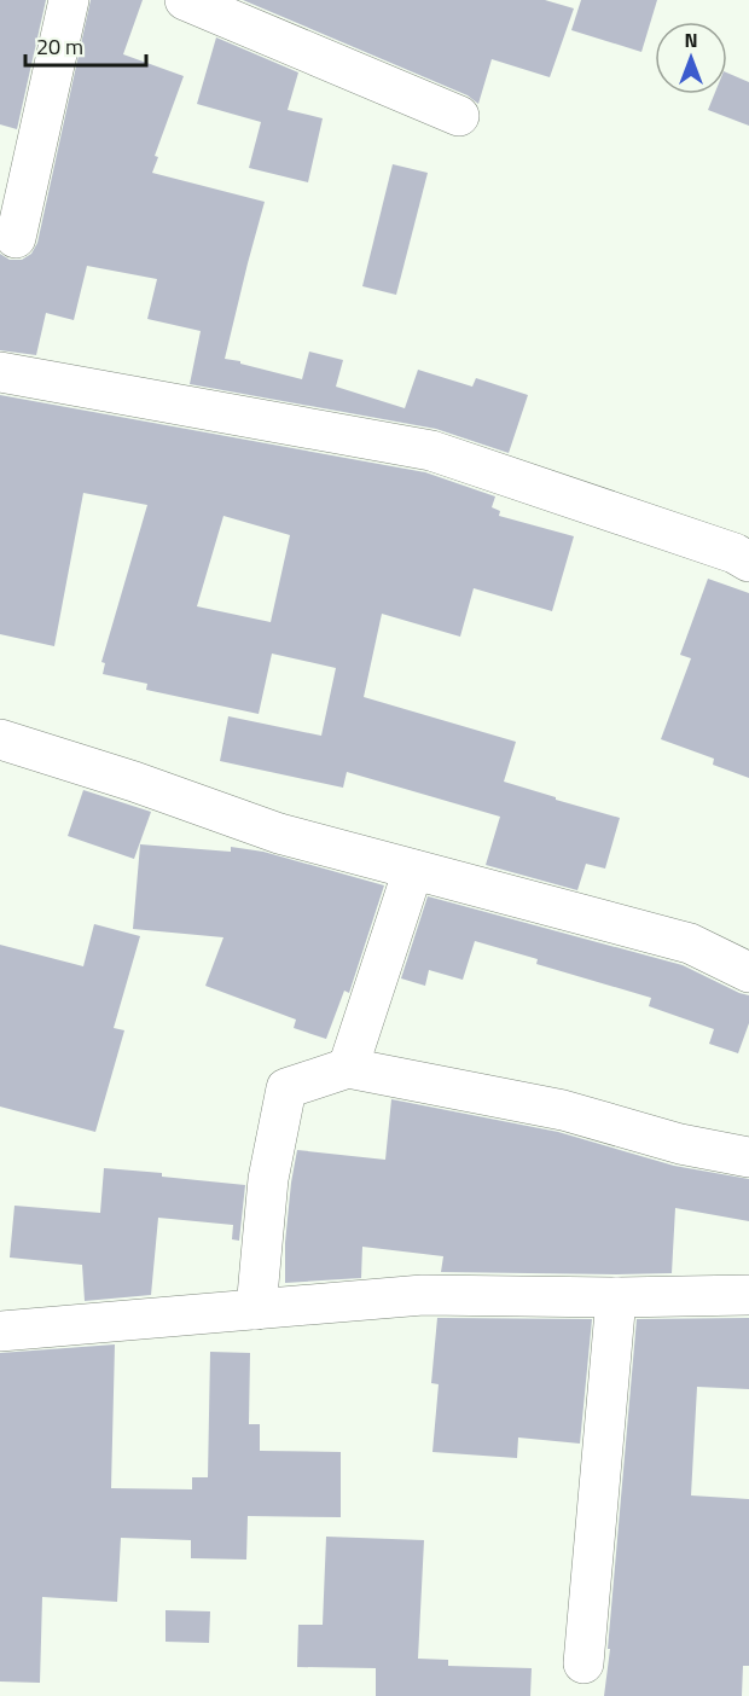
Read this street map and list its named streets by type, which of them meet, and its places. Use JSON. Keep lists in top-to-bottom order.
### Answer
{
  "scale_bar": "20 m",
  "north": "top"
}
